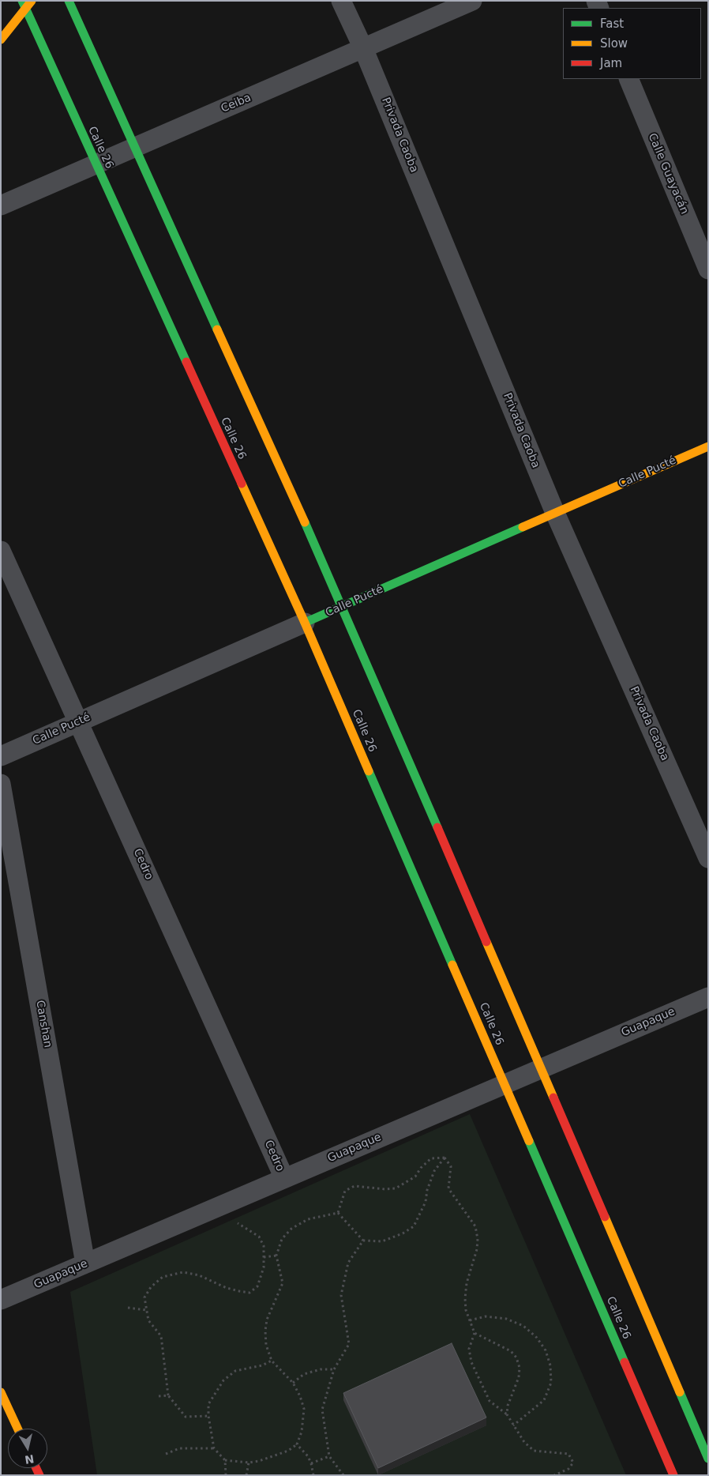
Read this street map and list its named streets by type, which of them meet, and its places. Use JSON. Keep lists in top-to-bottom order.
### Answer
{
  "streets": {
    "main road": ["Calle 26", "Calle Pucté"],
    "street": [
      "Ceiba",
      "Privada Caoba",
      "Calle Guayacán",
      "Cedro",
      "Guapaque",
      "Canshan"
    ]
  },
  "crossings": [
    ["Ceiba", "Privada Caoba"],
    ["Ceiba", "Calle 26"],
    ["Privada Caoba", "Calle Pucté"],
    ["Calle 26", "Calle Pucté"],
    ["Calle 26", "Guapaque"],
    ["Calle Pucté", "Cedro"],
    ["Cedro", "Guapaque"],
    ["Guapaque", "Canshan"]
  ],
  "legend": ["Fast", "Slow", "Jam"],
  "north": "bottom"
}
